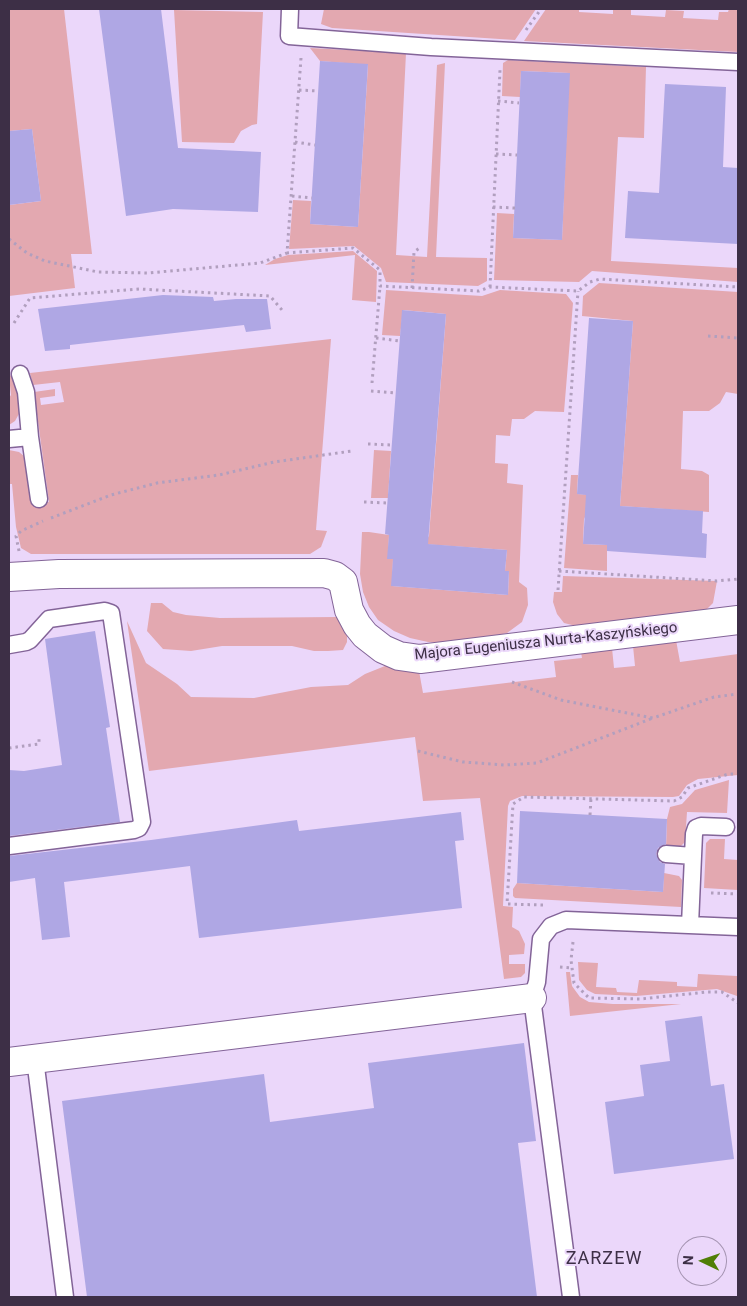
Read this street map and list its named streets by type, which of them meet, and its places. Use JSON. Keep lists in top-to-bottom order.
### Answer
{
  "streets": {
    "street": ["Majora Eugeniusza Nurta-Kaszyńskiego"]
  },
  "districts": ["ZARZEW"],
  "north": "left"
}
